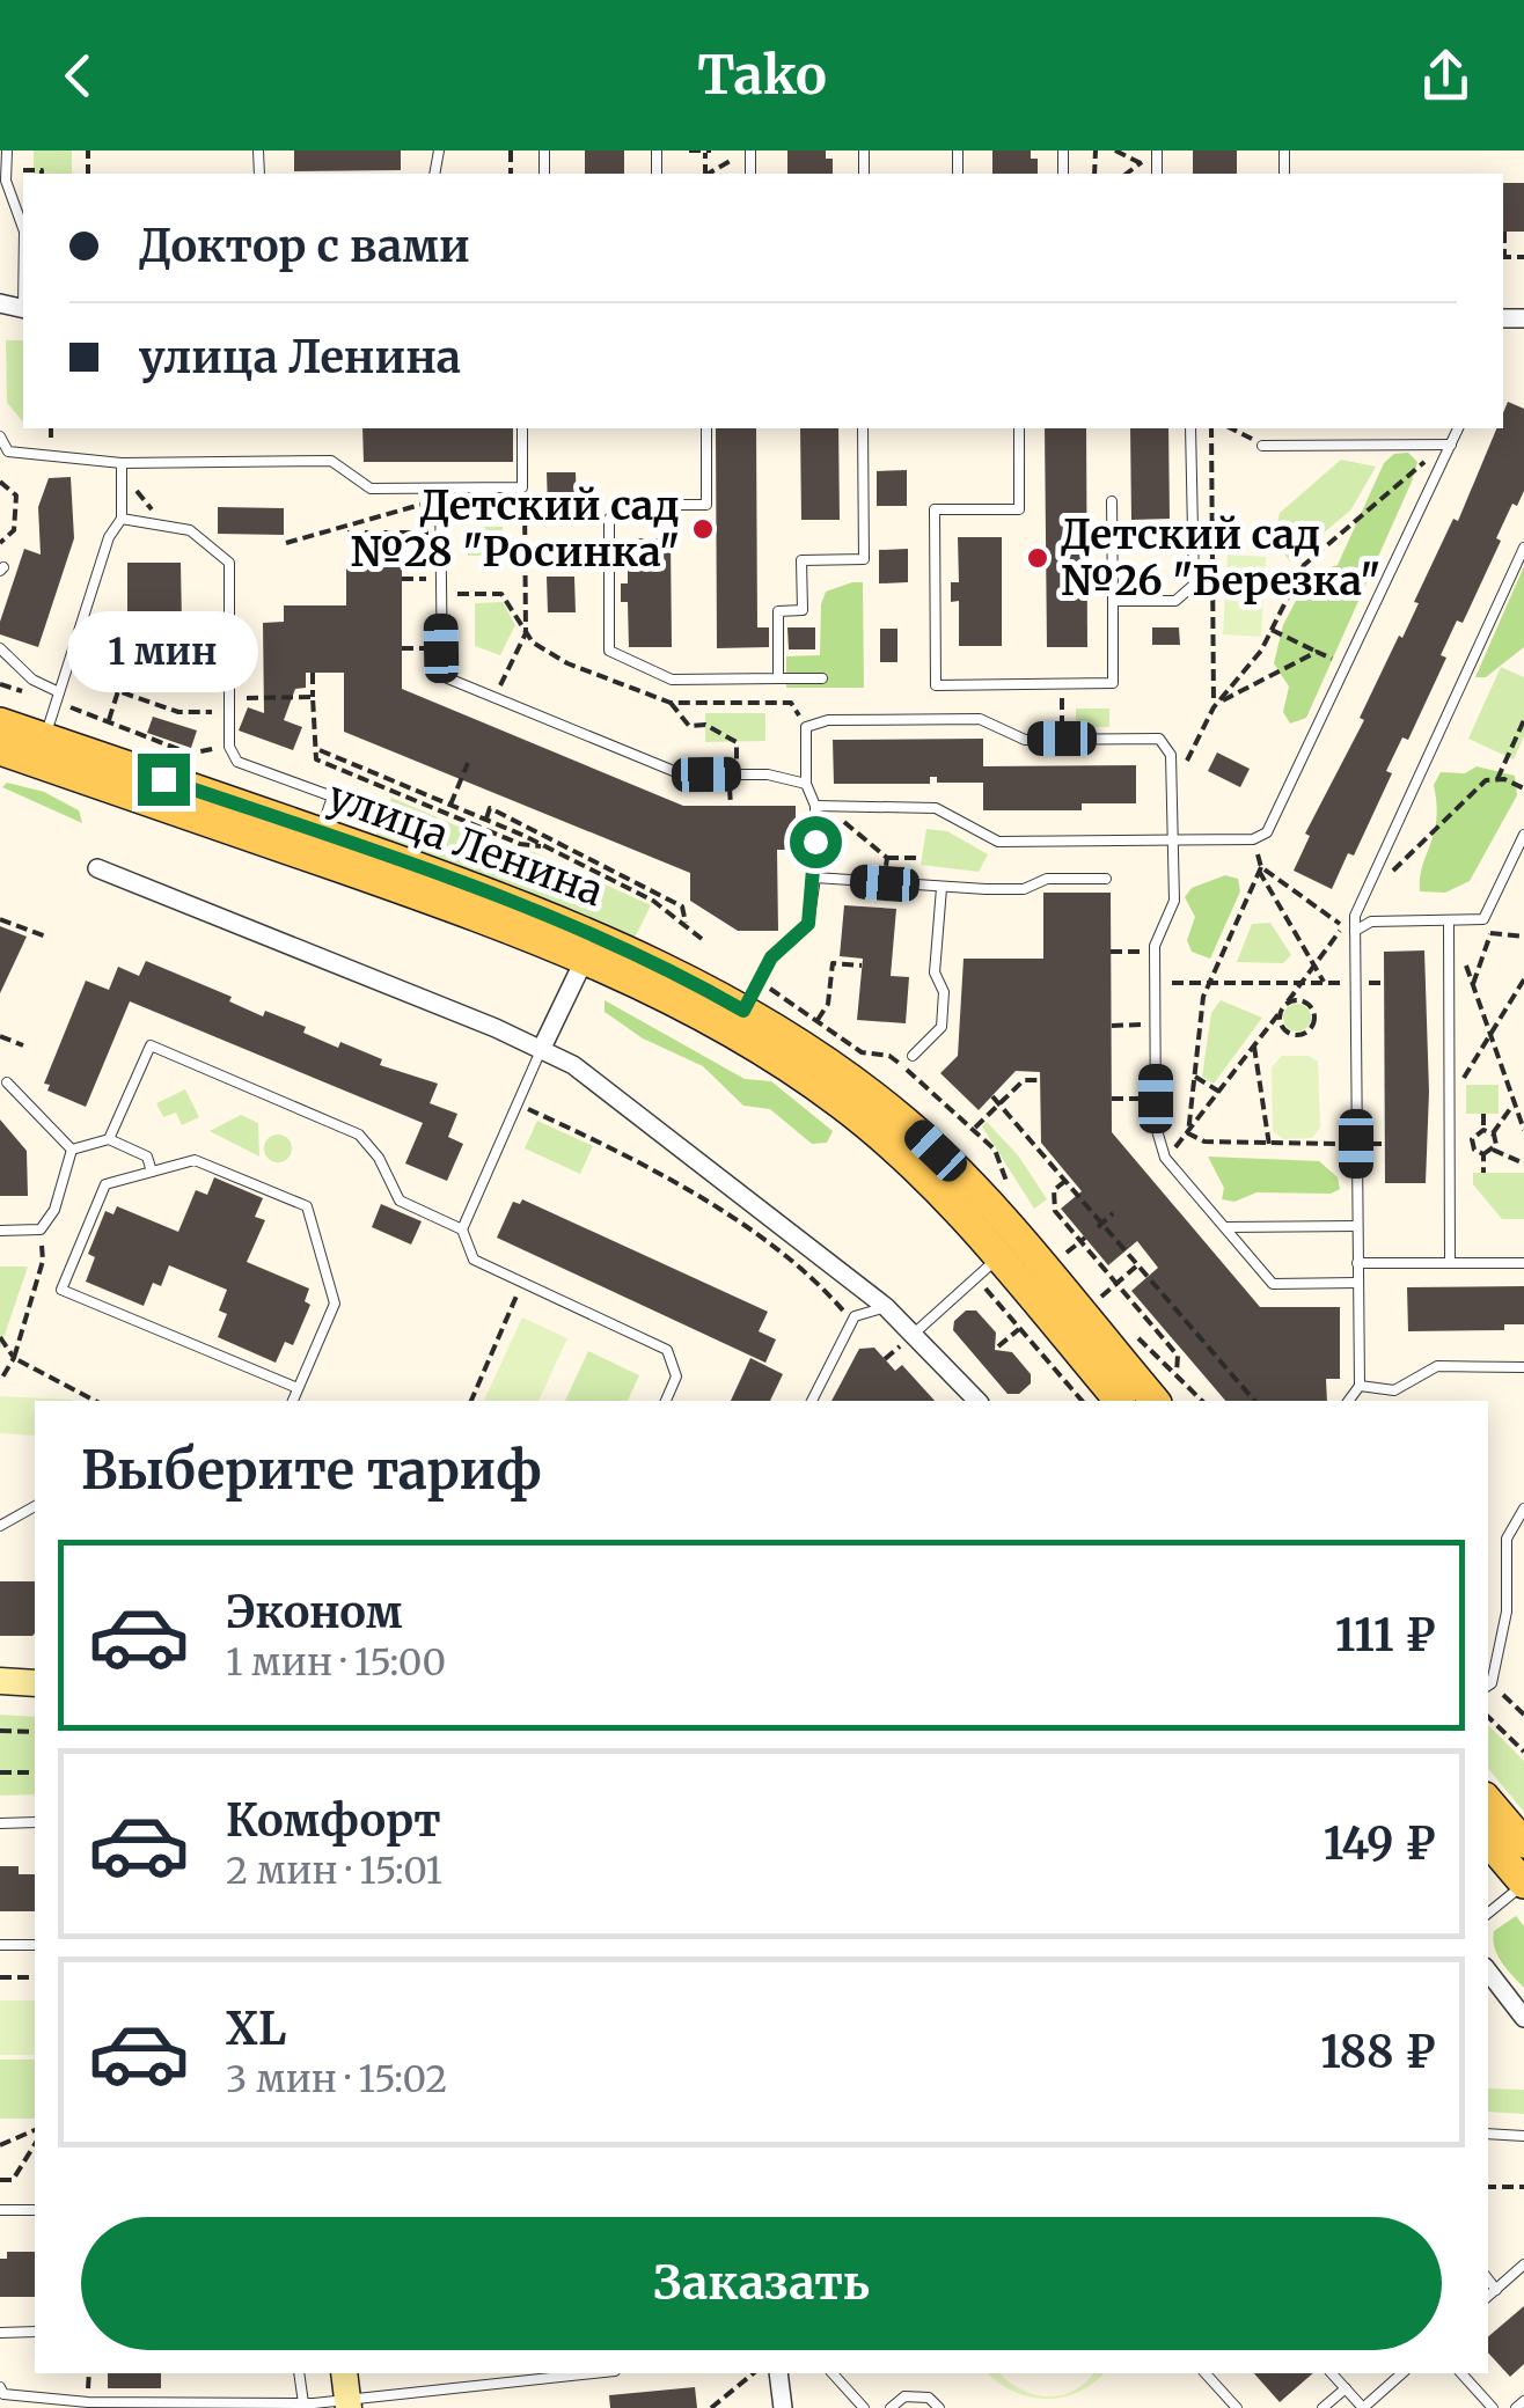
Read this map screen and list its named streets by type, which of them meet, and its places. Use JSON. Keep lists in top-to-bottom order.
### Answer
{
  "streets": {
    "main road": ["улица Ленина"]
  },
  "places": ["Детский сад №28 \"Росинка\"", "Детский сад №26 \"Березка\""],
  "page": {
    "header": "Tako",
    "banner": ["Доктор с вами", "улица Ленина"],
    "bubble": "1 мин",
    "heading": "Выберите тариф",
    "list": [
      {
        "name": "Эконом",
        "note": "1 мин · 15:00",
        "value": "111 ₽"
      },
      {
        "name": "Комфорт",
        "note": "2 мин · 15:01",
        "value": "149 ₽"
      },
      {
        "name": "XL",
        "note": "3 мин · 15:02",
        "value": "188 ₽"
      }
    ],
    "buttons": "Заказать"
  }
}
